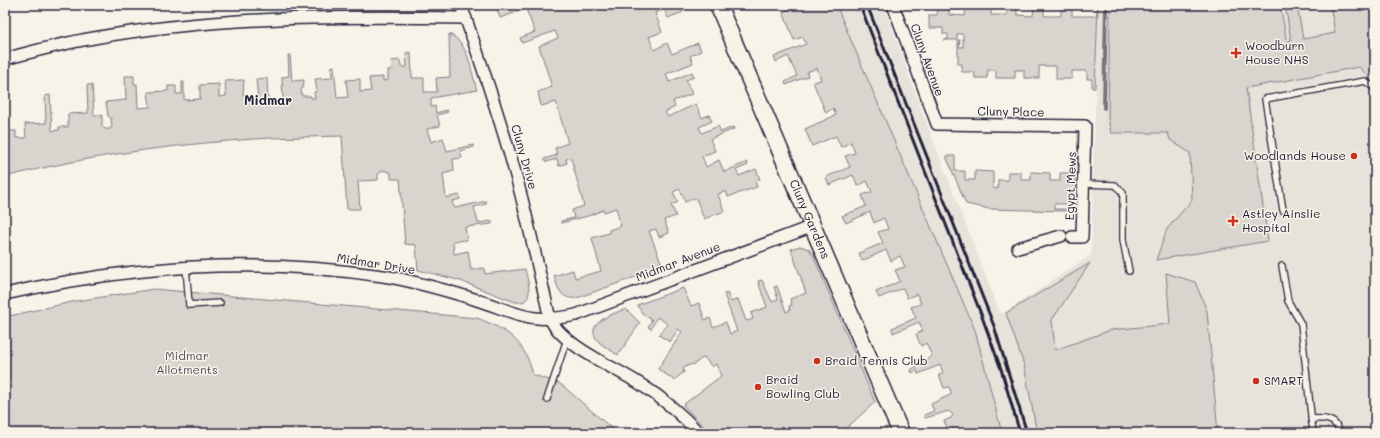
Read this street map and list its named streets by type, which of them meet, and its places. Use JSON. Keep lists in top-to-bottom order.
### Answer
{
  "streets": {
    "street": [
      "Cluny Avenue",
      "Cluny Place",
      "Cluny Drive",
      "Egypt Mews",
      "Cluny Gardens",
      "Midmar Avenue",
      "Midmar Drive"
    ]
  },
  "crossings": [
    ["Cluny Avenue", "Cluny Place"],
    ["Cluny Place", "Egypt Mews"],
    ["Cluny Drive", "Midmar Avenue"],
    ["Cluny Drive", "Midmar Drive"],
    ["Cluny Gardens", "Midmar Avenue"],
    ["Midmar Avenue", "Midmar Drive"]
  ],
  "districts": ["Midmar"],
  "parks": ["Midmar Allotments"],
  "places": {
    "health": ["Woodburn House NHS", "Astley Ainslie Hospital"],
    "other": [
      "Woodlands House",
      "Braid Tennis Club",
      "SMART",
      "Braid Bowling Club"
    ]
  }
}
